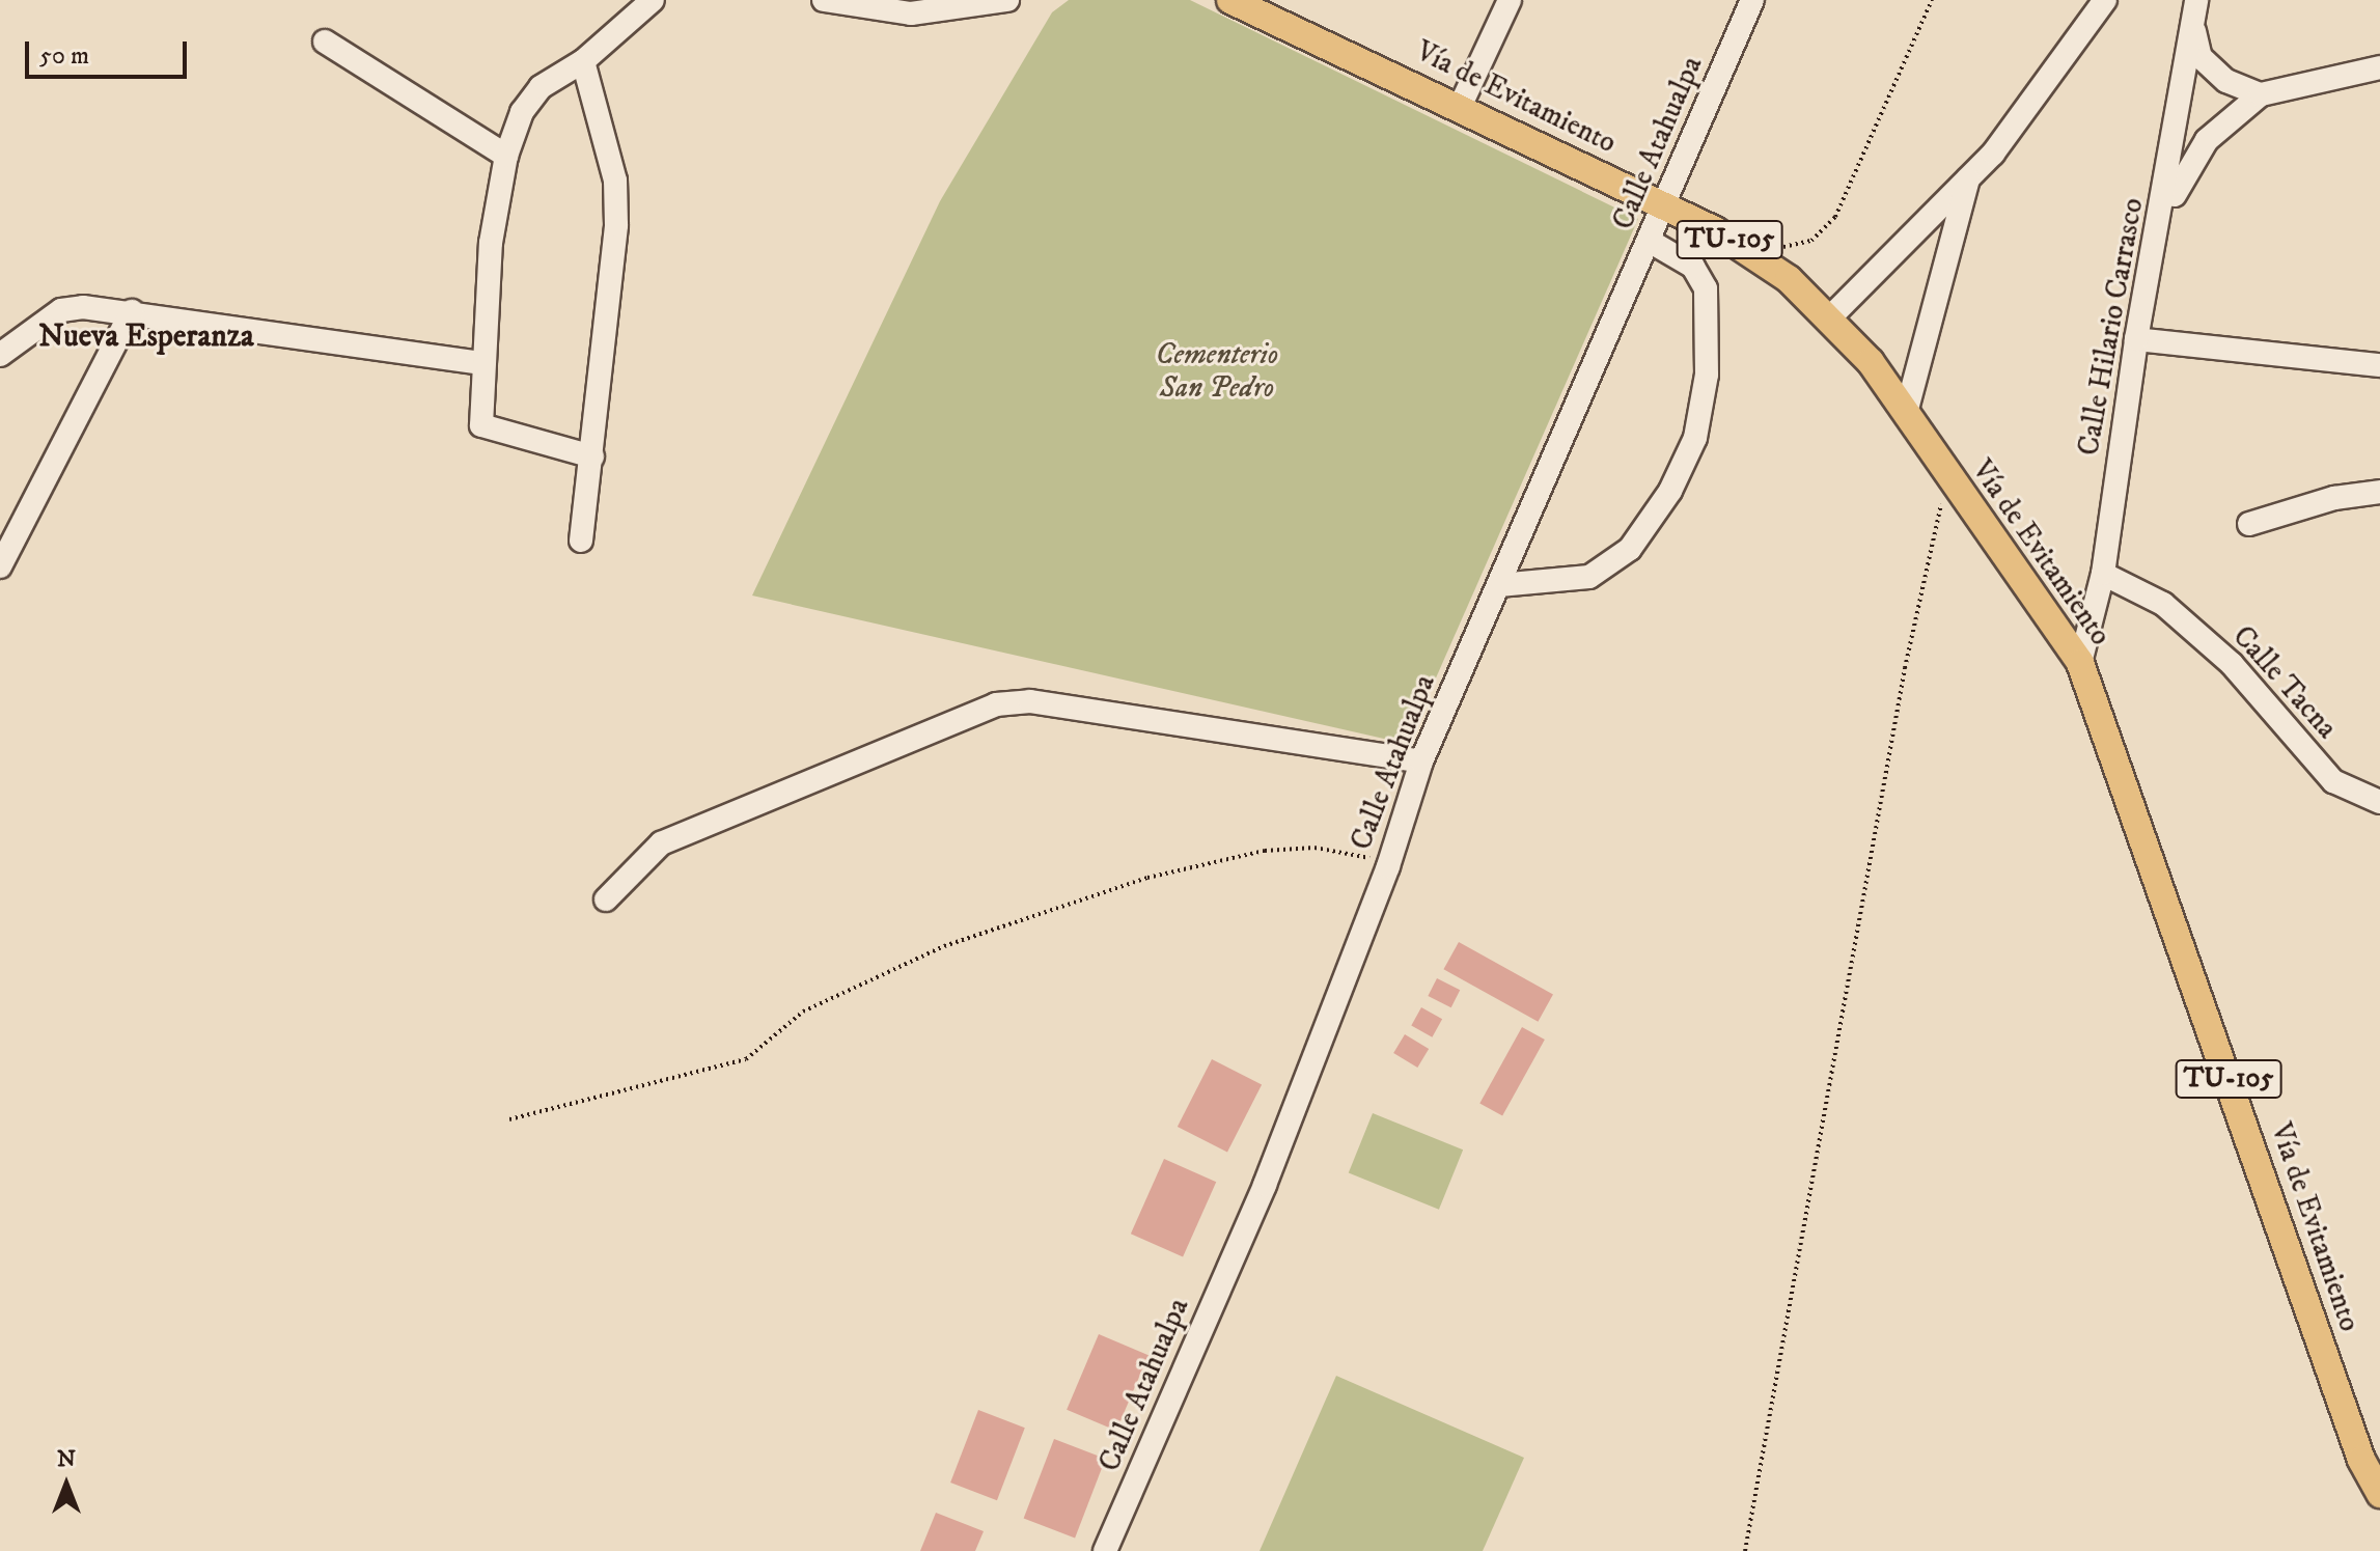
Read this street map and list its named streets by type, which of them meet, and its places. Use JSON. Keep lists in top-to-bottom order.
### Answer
{
  "streets": {
    "main road": ["Vía de Evitamiento", "TU-105"],
    "street": ["Calle Atahualpa", "Calle Hilario Carrasco", "Calle Tacna"]
  },
  "crossings": [
    ["Vía de Evitamiento", "Calle Atahualpa"],
    ["Vía de Evitamiento", "Calle Hilario Carrasco"],
    ["Calle Hilario Carrasco", "Calle Tacna"]
  ],
  "districts": ["Nueva Esperanza"],
  "parks": ["Cementerio San Pedro"],
  "scale_bar": "50 m",
  "north": "top"
}
